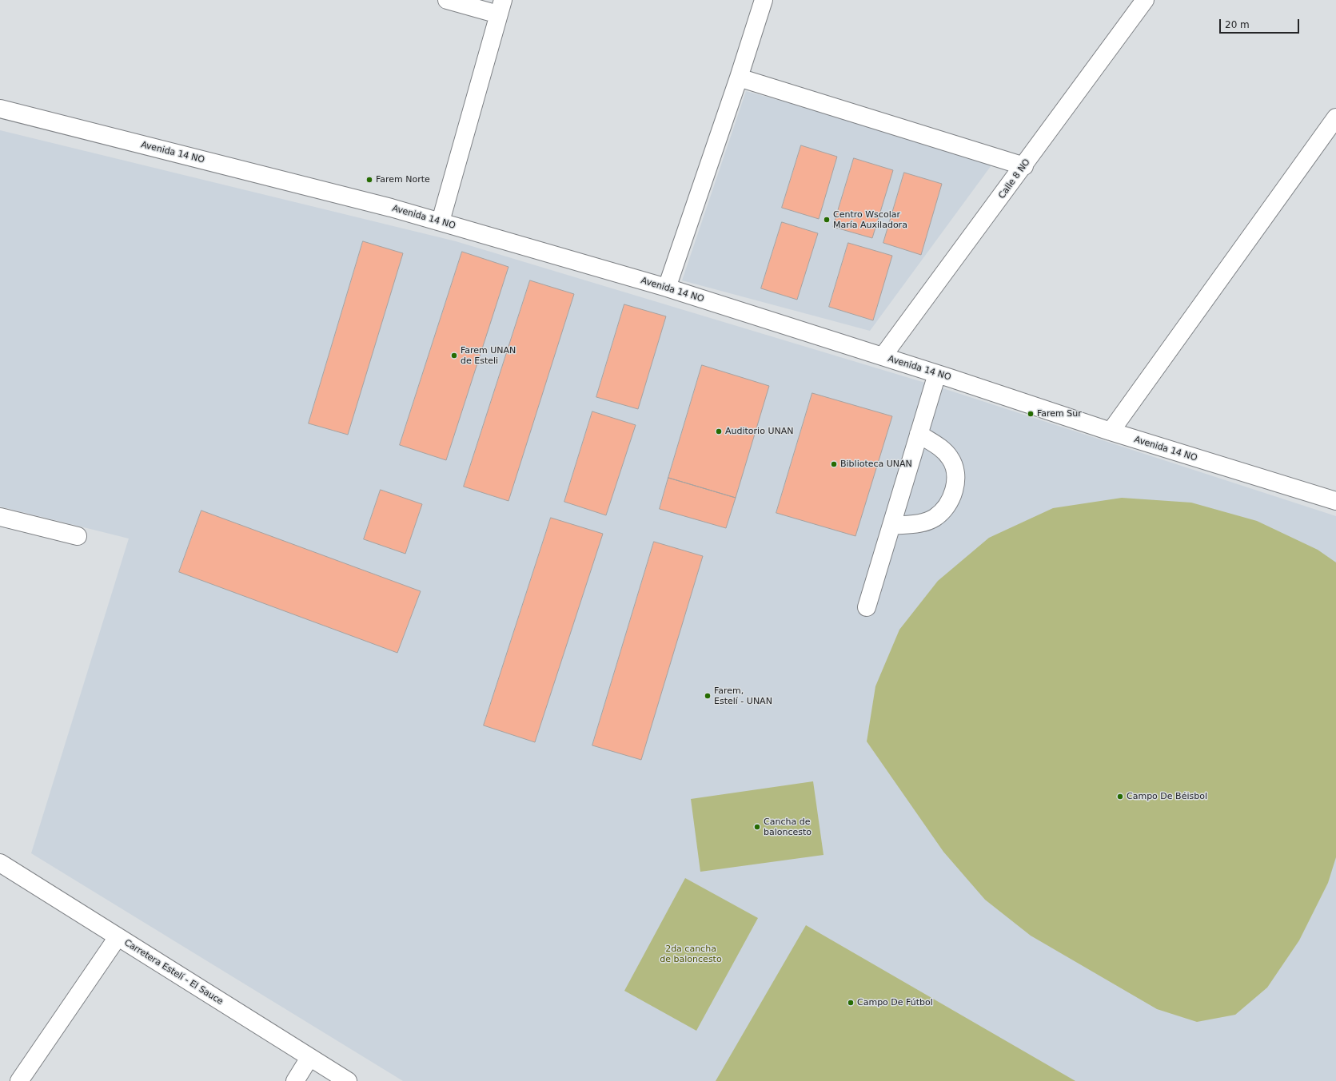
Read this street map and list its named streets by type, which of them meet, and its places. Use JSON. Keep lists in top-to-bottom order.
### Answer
{
  "streets": {
    "street": ["Avenida 14 NO", "Calle 8 NO", "Carretera Estelí - El Sauce"]
  },
  "crossings": [
    ["Avenida 14 NO", "Calle 8 NO"]
  ],
  "parks": ["2da cancha de baloncesto"],
  "places": [
    "Farem Norte",
    "Centro Wscolar María Auxiladora",
    "Farem UNAN de Esteli",
    "Farem Sur",
    "Auditorio UNAN",
    "Biblioteca UNAN",
    "Farem, Estelí - UNAN",
    "Campo De Béisbol",
    "Cancha de baloncesto",
    "Campo De Fútbol"
  ],
  "scale_bar": "20 m"
}
